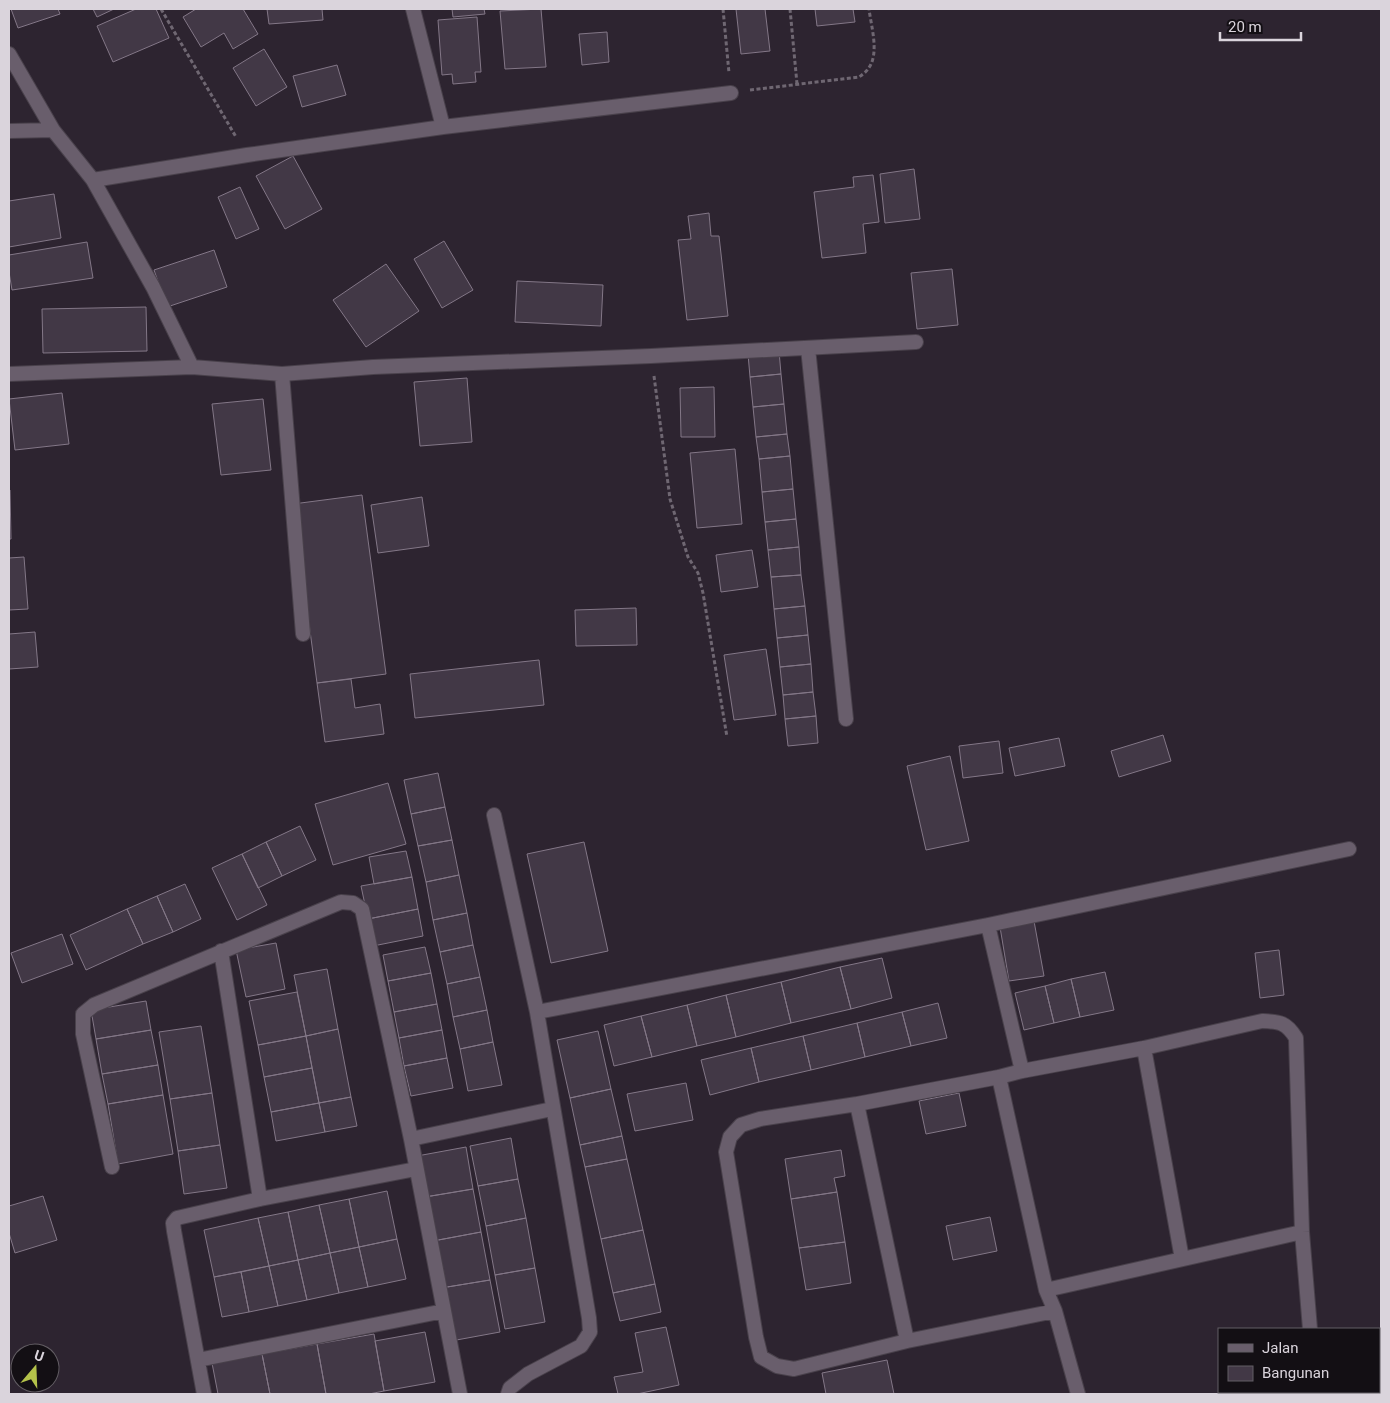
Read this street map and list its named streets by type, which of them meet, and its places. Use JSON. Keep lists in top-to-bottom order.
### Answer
{
  "legend": ["Jalan", "Bangunan"],
  "scale_bar": "20 m",
  "north": "top"
}
